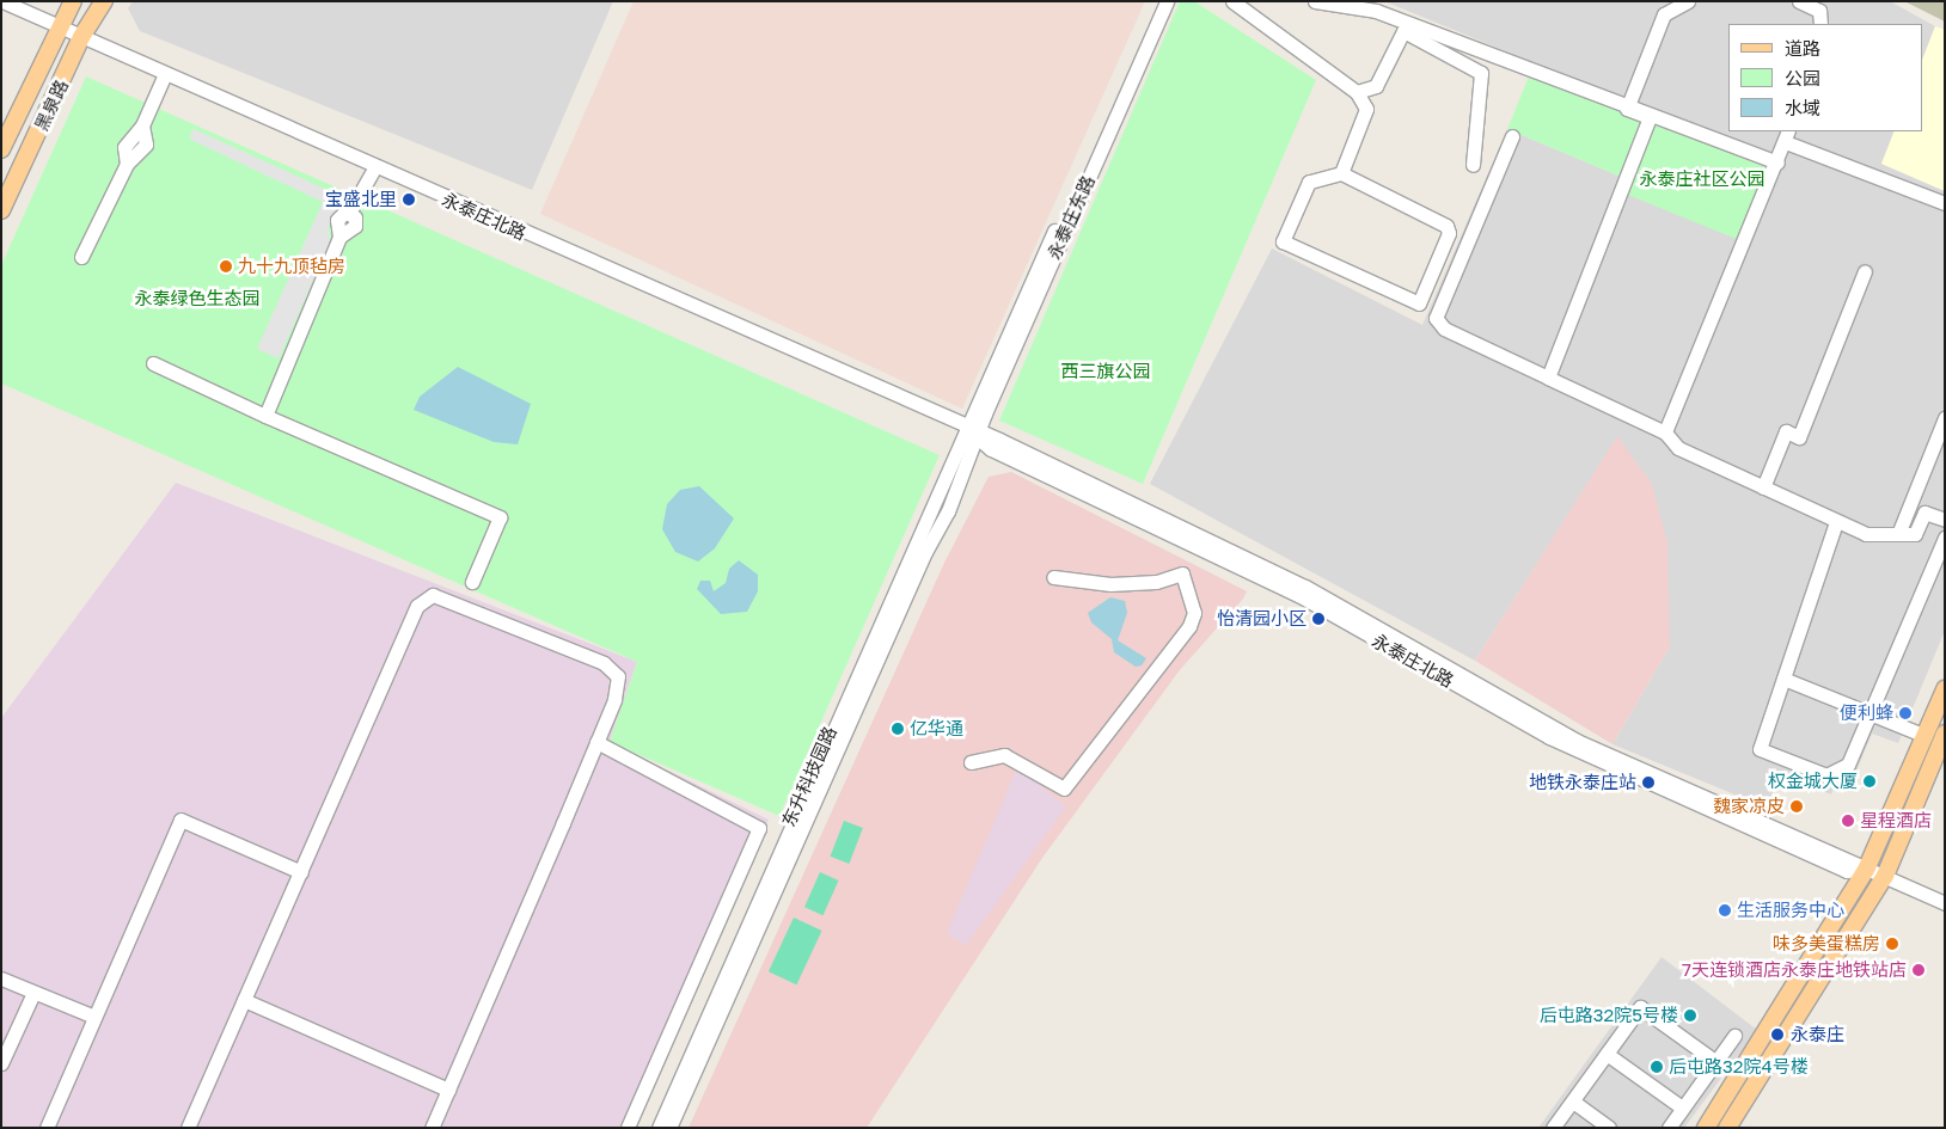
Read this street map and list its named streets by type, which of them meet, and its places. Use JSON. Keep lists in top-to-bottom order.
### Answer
{
  "streets": {
    "main road": ["黑泉路"],
    "street": ["永泰庄北路", "永泰庄东路", "东升科技园路"]
  },
  "crossings": [
    ["黑泉路", "永泰庄北路"],
    ["永泰庄北路", "永泰庄东路"],
    ["永泰庄北路", "东升科技园路"],
    ["永泰庄东路", "东升科技园路"]
  ],
  "parks": ["永泰庄社区公园", "永泰绿色生态园", "西三旗公园"],
  "places": [
    "宝盛北里",
    "九十九顶毡房",
    "怡清园小区",
    "便利蜂",
    "亿华通",
    "权金城大厦",
    "地铁永泰庄站",
    "魏家凉皮",
    "星程酒店",
    "生活服务中心",
    "味多美蛋糕房",
    "7天连锁酒店永泰庄地铁站店",
    "后屯路32院5号楼",
    "永泰庄",
    "后屯路32院4号楼"
  ],
  "legend": ["道路", "公园", "水域"]
}
